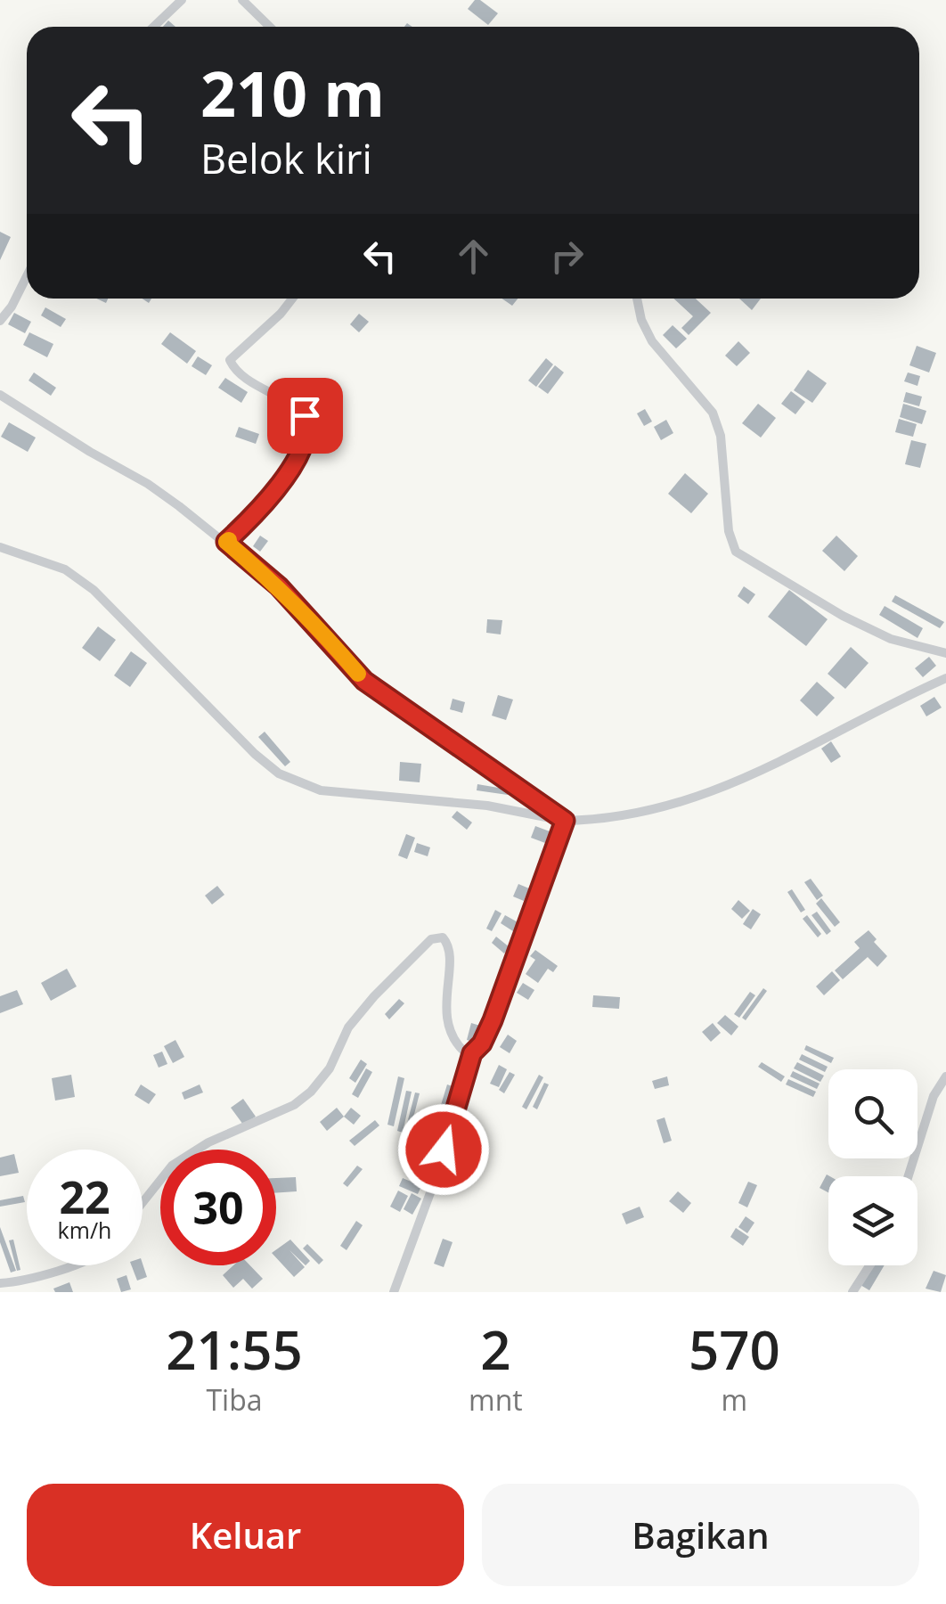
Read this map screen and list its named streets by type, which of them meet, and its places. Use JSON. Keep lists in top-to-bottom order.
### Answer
{
  "page": {
    "turn": ["210 m", "Belok kiri"],
    "speed": "22 km/h",
    "limit": "30",
    "eta": [
      "21:55",
      "Tiba",
      "2",
      "mnt",
      "570",
      "m"
    ],
    "buttons": ["Keluar", "Bagikan"]
  }
}
